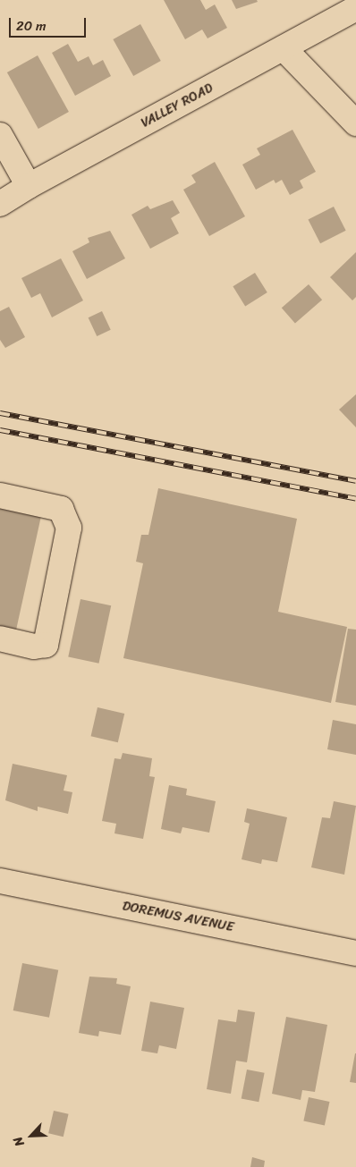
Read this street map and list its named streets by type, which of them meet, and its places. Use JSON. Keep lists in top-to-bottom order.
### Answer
{
  "streets": {
    "street": ["VALLEY ROAD", "DOREMUS AVENUE"]
  },
  "scale_bar": "20 m",
  "north": "bottom left"
}
